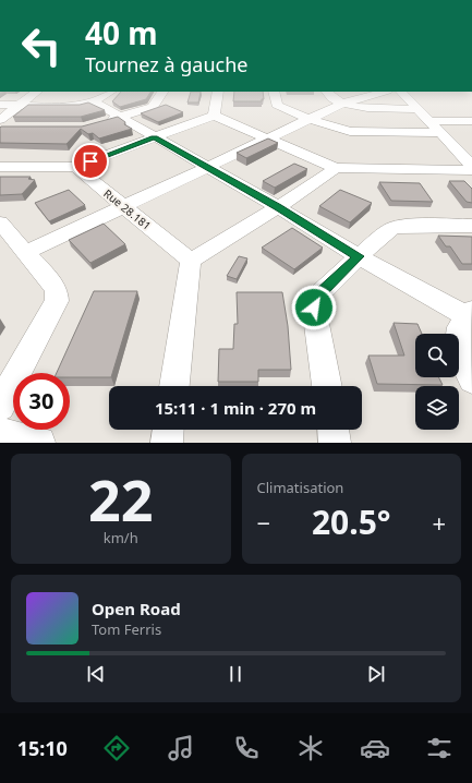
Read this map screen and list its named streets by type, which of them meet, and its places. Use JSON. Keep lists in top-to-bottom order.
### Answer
{
  "streets": {
    "street": ["Rue 28.181"]
  },
  "page": {
    "turn": ["40 m", "Tournez à gauche"],
    "limit": "30",
    "trip": "15:11 · 1 min · 270 m",
    "tile": [
      ["22", "km/h"],
      "Climatisation"
    ],
    "heat": ["−", "20.5°", "+"],
    "song": ["Open Road", "Tom Ferris"],
    "tabs": "15:10"
  }
}
